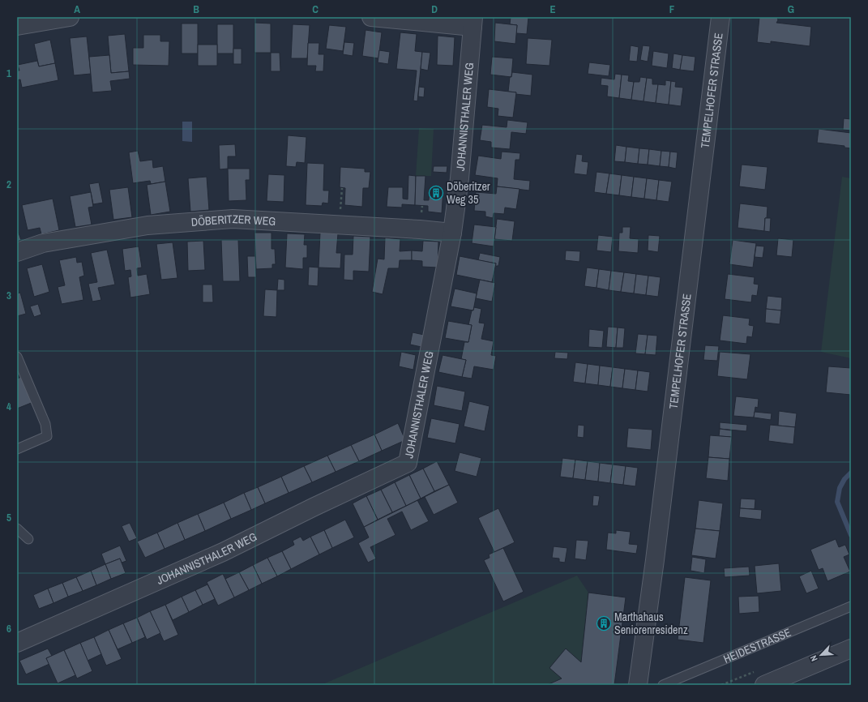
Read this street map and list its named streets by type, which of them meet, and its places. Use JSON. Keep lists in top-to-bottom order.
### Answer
{
  "streets": {
    "street": ["TEMPELHOFER STRASSE", "JOHANNISTHALER WEG", "DÖBERITZER WEG"],
    "lane": ["HEIDESTRASSE"]
  },
  "crossings": [
    ["JOHANNISTHALER WEG", "DÖBERITZER WEG"]
  ],
  "places": {
    "building": ["Döberitzer Weg 35", "Marthahaus Seniorenresidenz"]
  },
  "north": "bottom left",
  "grid": {
    "columns": [
      "A",
      "B",
      "C",
      "D",
      "E",
      "F",
      "G"
    ],
    "rows": [
      "1",
      "2",
      "3",
      "4",
      "5",
      "6"
    ]
  }
}
